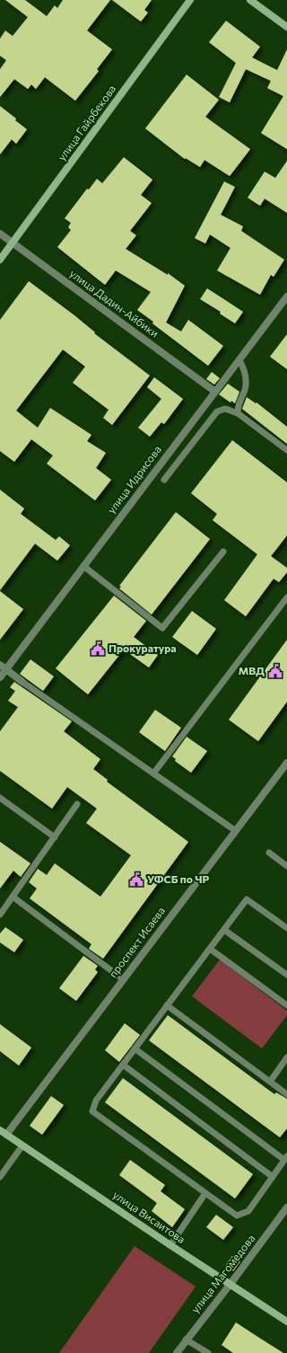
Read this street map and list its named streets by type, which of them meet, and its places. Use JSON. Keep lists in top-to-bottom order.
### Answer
{
  "streets": {
    "main road": ["улица Гайрбекова", "улица Висаитова"],
    "street": [
      "улица Дадин-Айбики",
      "улица Идрисова",
      "проспект Исаева",
      "улица Магомедова"
    ]
  },
  "crossings": [
    ["улица Гайрбекова", "улица Дадин-Айбики"],
    ["улица Дадин-Айбики", "улица Идрисова"],
    ["проспект Исаева", "улица Висаитова"],
    ["улица Висаитова", "улица Магомедова"]
  ],
  "places": {
    "public building": ["Прокуратура", "МВД", "УФСБ по ЧР"]
  }
}
